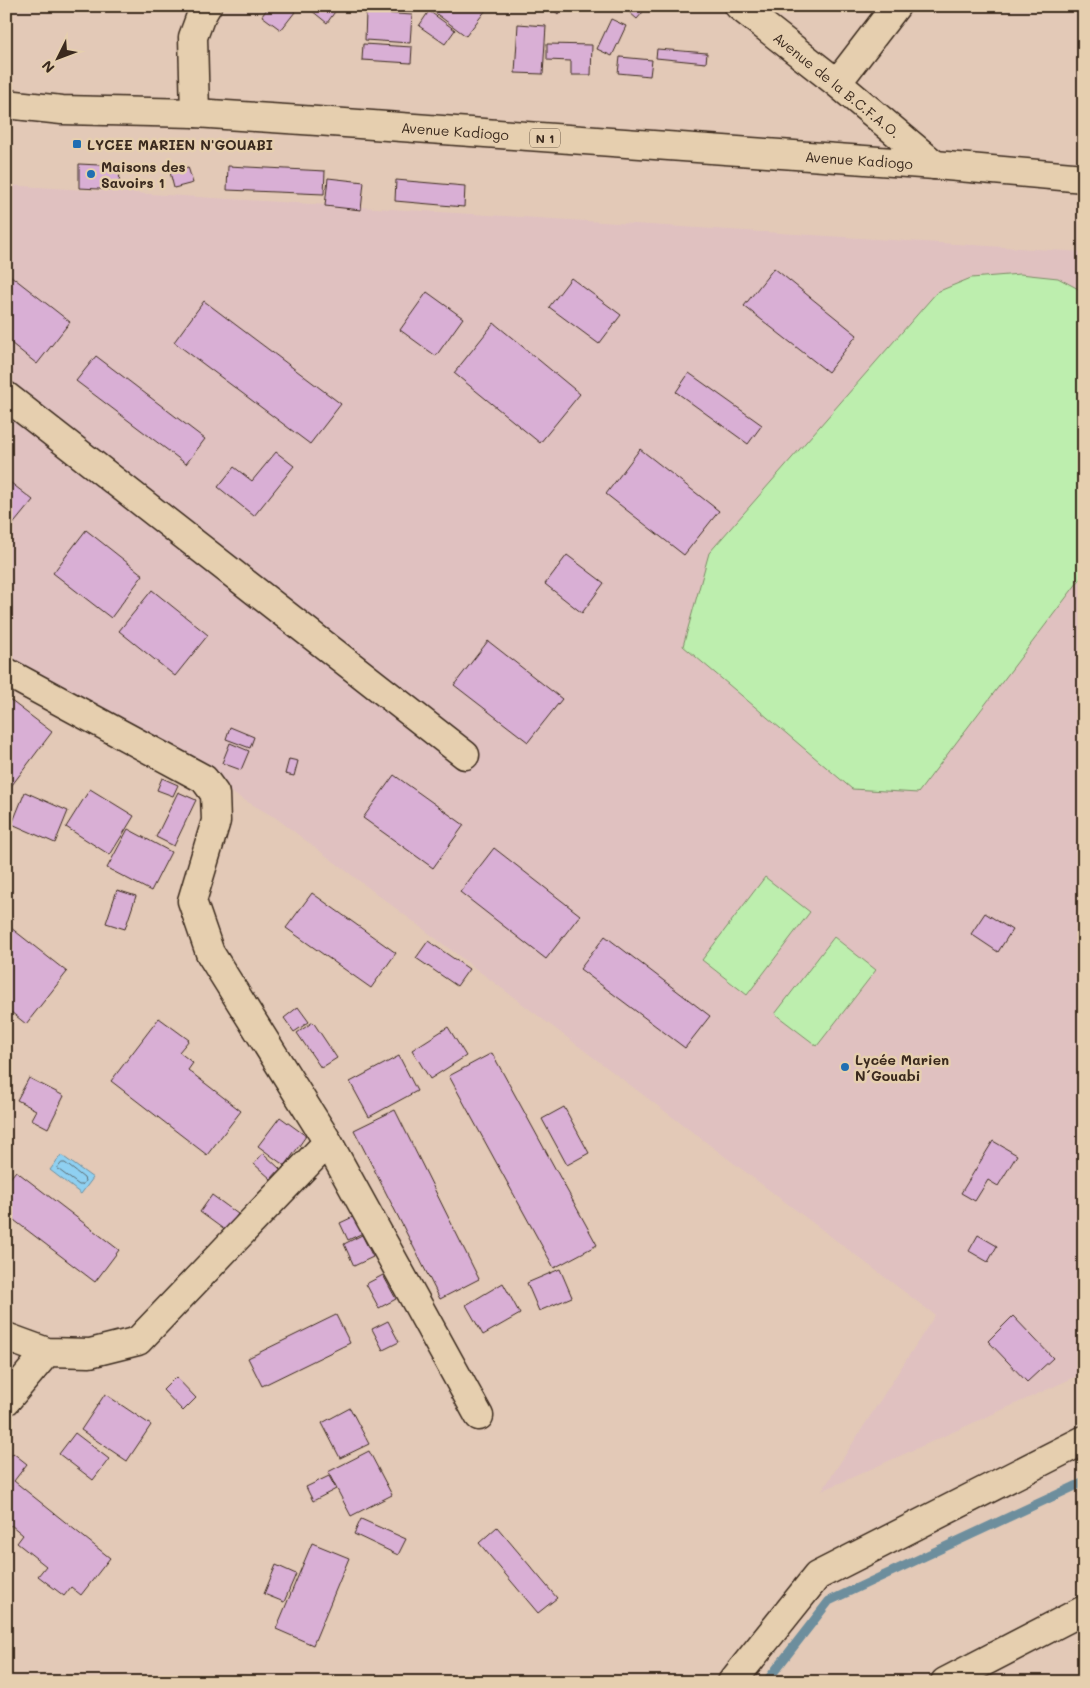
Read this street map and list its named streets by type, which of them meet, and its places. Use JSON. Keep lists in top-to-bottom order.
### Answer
{
  "streets": {
    "main road": ["Avenue de la B.C.F.A.O.", "Avenue Kadiogo", "N 1"]
  },
  "crossings": [
    ["Avenue de la B.C.F.A.O.", "Avenue Kadiogo"]
  ],
  "places": {
    "transit": ["LYCEE MARIEN N'GOUABI"],
    "other": ["Maisons des Savoirs 1", "Lycée Marien N´Gouabi"]
  },
  "north": "bottom left"
}
